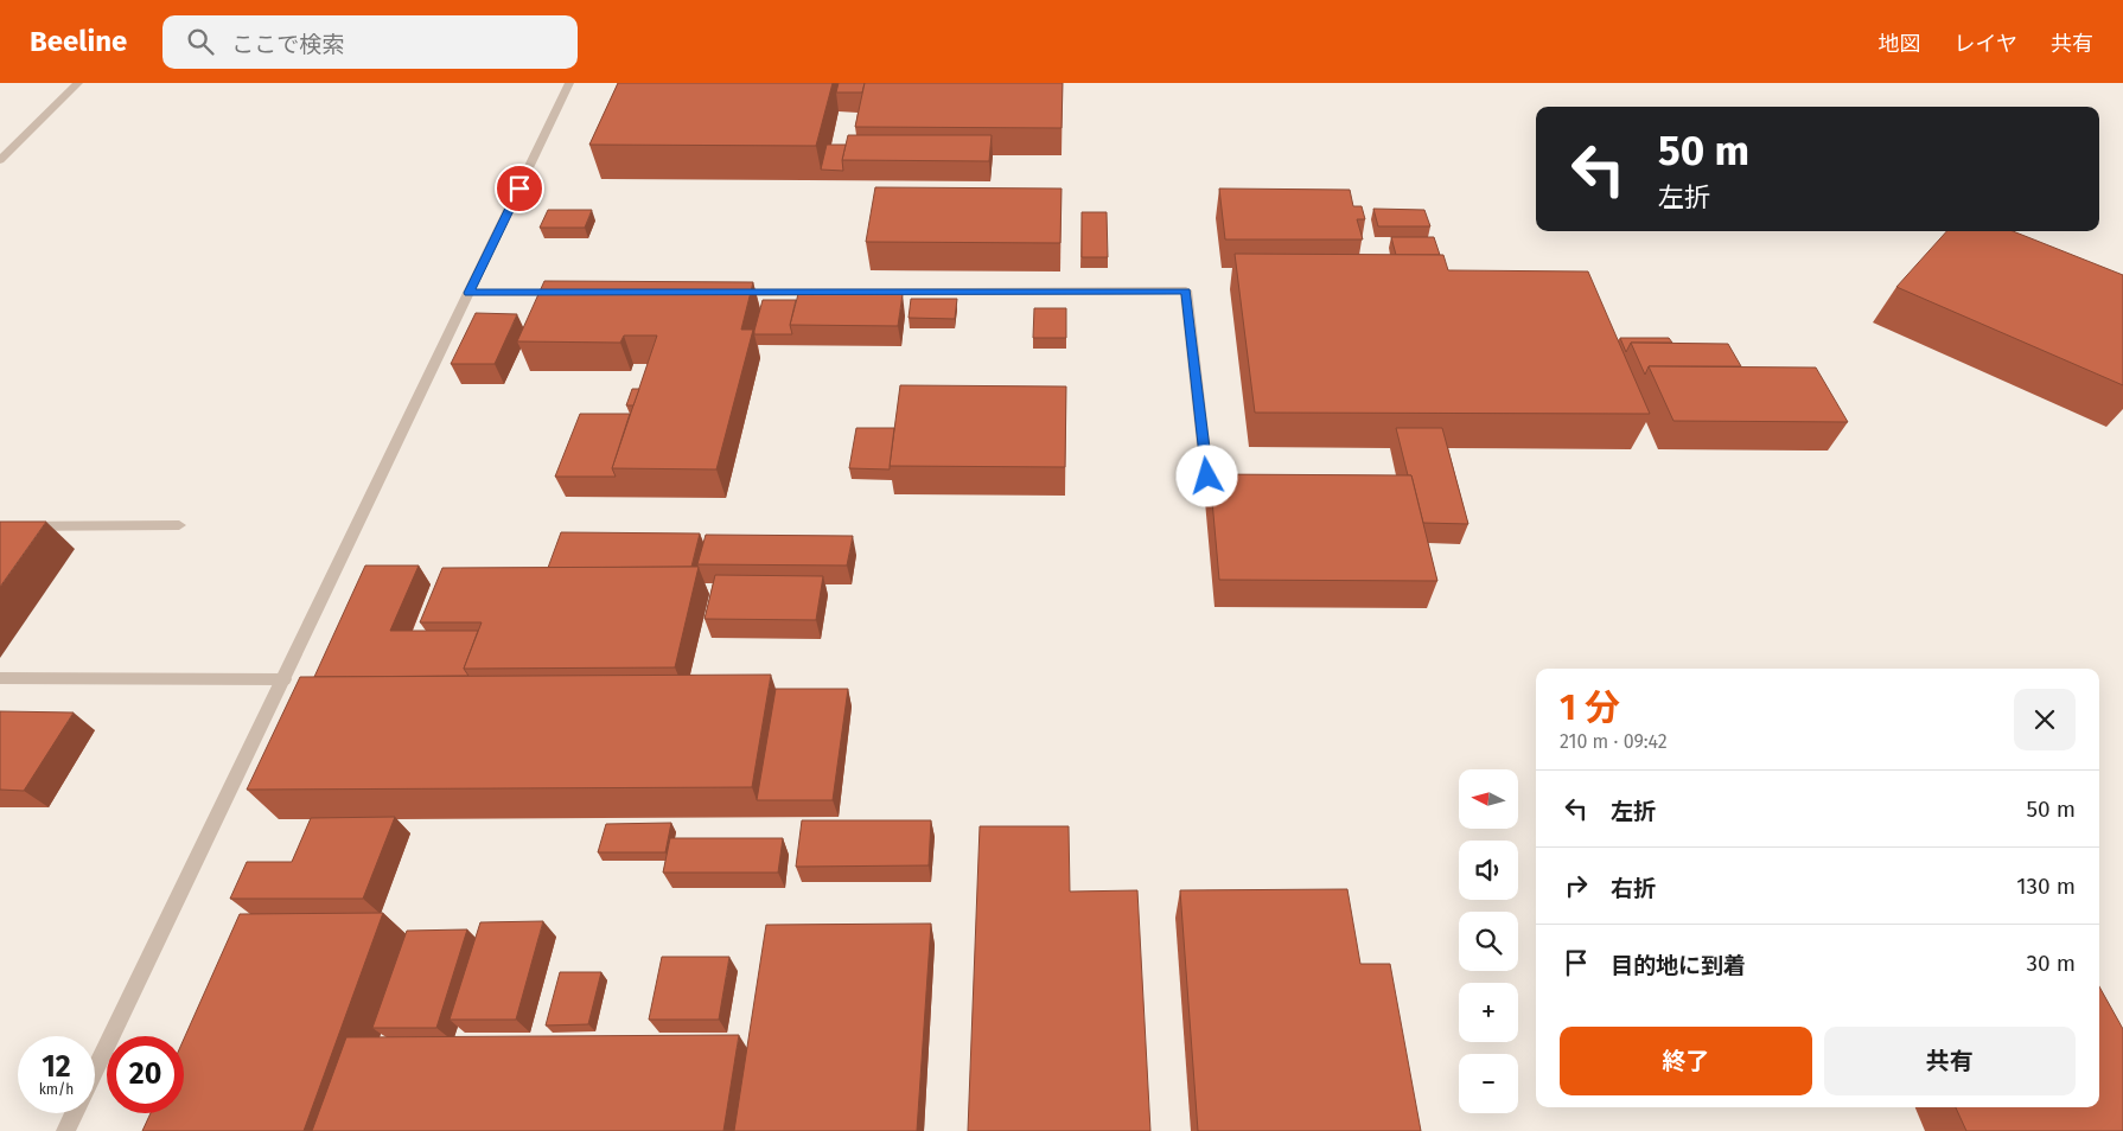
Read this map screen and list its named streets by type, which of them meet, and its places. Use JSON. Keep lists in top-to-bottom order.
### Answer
{
  "north": "left",
  "page": {
    "header": "Beeline",
    "search": "ここで検索",
    "nav": ["地図", "レイヤ", "共有"],
    "turn": ["50 m", "左折"],
    "heading": ["1 分", "210 m · 09:42"],
    "map_buttons": ["+", "−"],
    "list": [
      {
        "name": "左折",
        "value": "50 m"
      },
      {
        "name": "右折",
        "value": "130 m"
      },
      {
        "name": "目的地に到着",
        "value": "30 m"
      }
    ],
    "buttons": ["終了", "共有"],
    "speed": "12 km/h",
    "limit": "20"
  }
}
